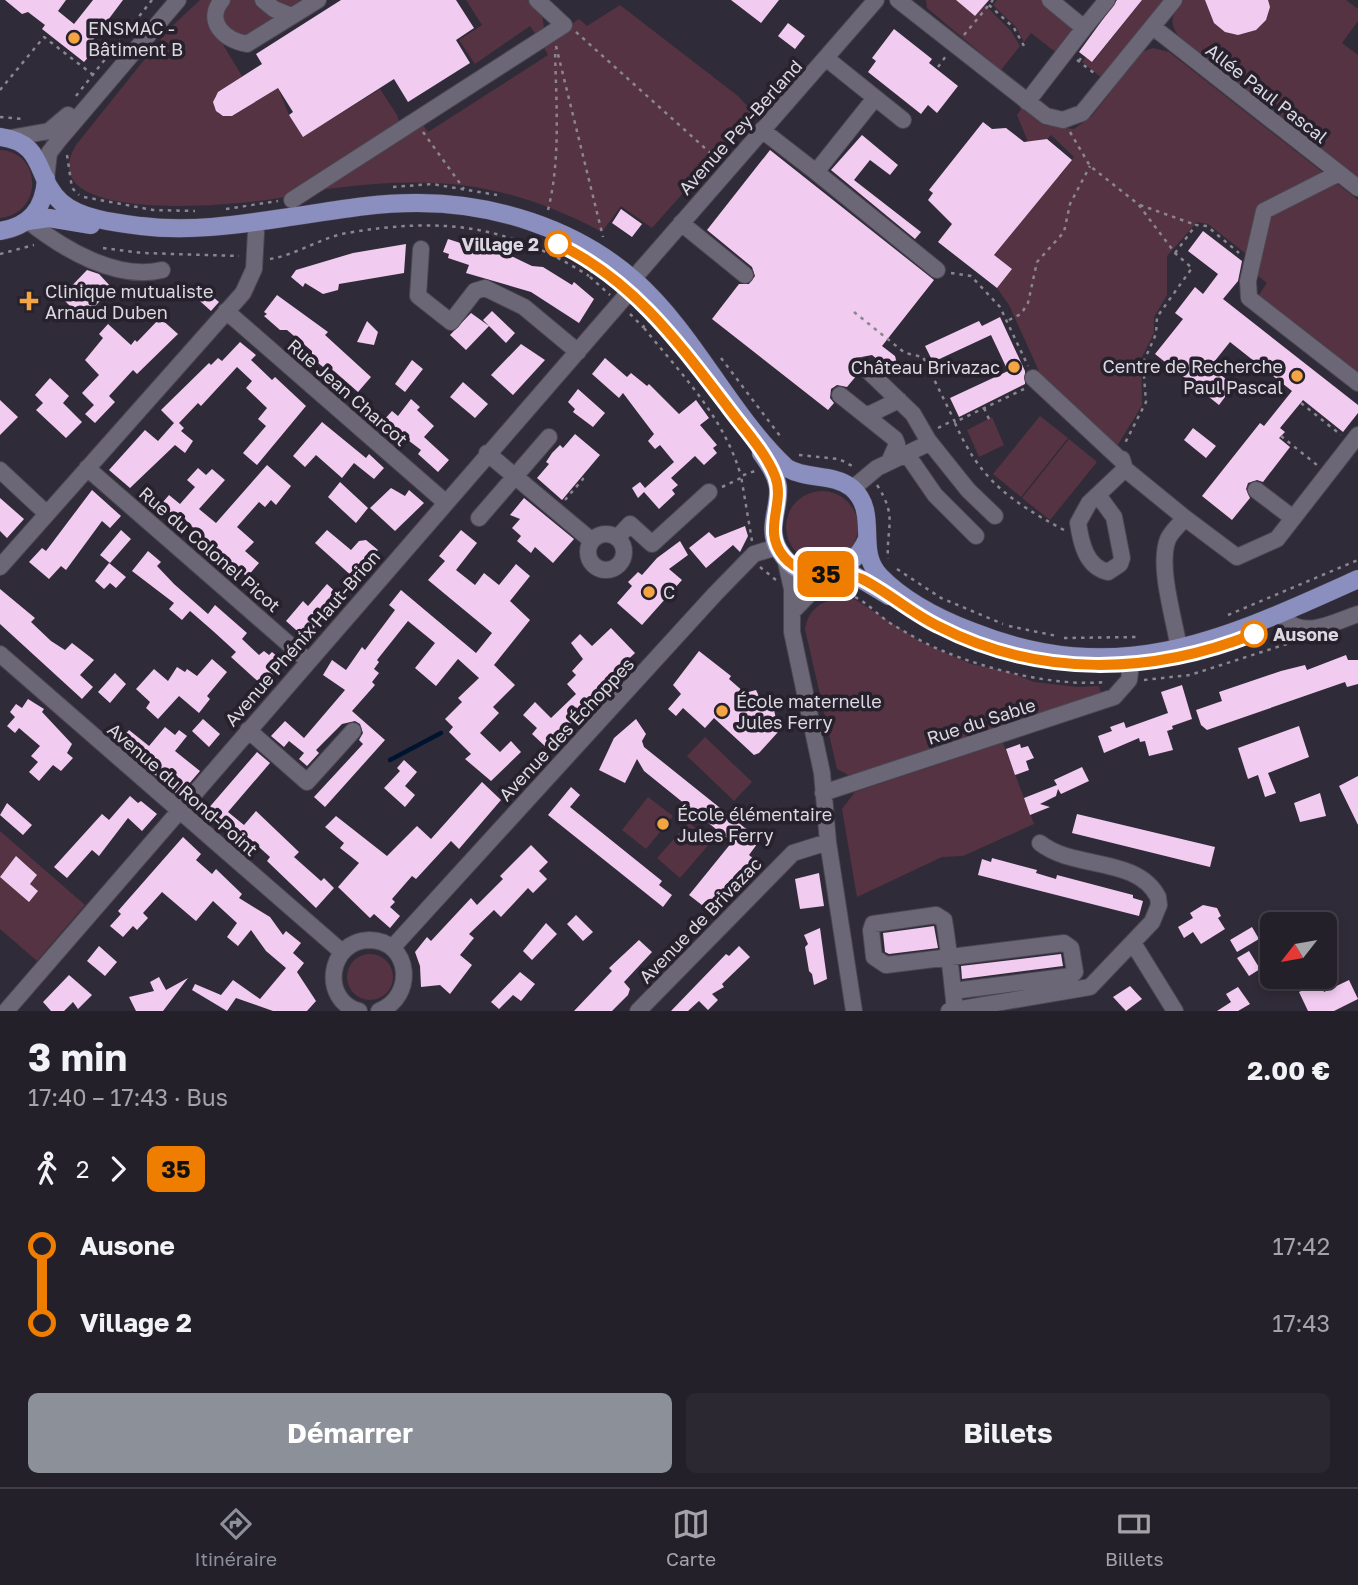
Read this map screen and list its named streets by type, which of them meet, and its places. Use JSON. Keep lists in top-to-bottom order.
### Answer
{
  "streets": {
    "street": [
      "Allée Paul Pascal",
      "Avenue Pey-Berland",
      "Rue Jean Charcot",
      "Rue du Colonel Picot",
      "Avenue Phénix Haut-Brion",
      "Rue du Sable",
      "Avenue des Échoppes",
      "Avenue du Rond-Point",
      "Avenue de Brivazac"
    ]
  },
  "crossings": [
    ["Avenue Pey-Berland", "Avenue Phénix Haut-Brion"],
    ["Rue Jean Charcot", "Avenue Phénix Haut-Brion"],
    ["Rue du Colonel Picot", "Avenue Phénix Haut-Brion"],
    ["Avenue Phénix Haut-Brion", "Avenue du Rond-Point"]
  ],
  "places": {
    "other": [
      "ENSMAC - Bâtiment B",
      "Village 2",
      "Château Brivazac",
      "Centre de Recherche Paul Pascal",
      "C",
      "Ausone",
      "École maternelle Jules Ferry",
      "École élémentaire Jules Ferry"
    ],
    "health": ["Clinique mutualiste Arnaud Duben"]
  },
  "lines": ["bus line 35"],
  "north": "bottom left",
  "page": {
    "on_map": "35",
    "heading": ["3 min", "17:40 – 17:43 · Bus", "2.00 €"],
    "legs": ["2", "35"],
    "list": [
      {
        "name": "Ausone",
        "value": "17:42"
      },
      {
        "name": "Village 2",
        "value": "17:43"
      }
    ],
    "buttons": ["Démarrer", "Billets"],
    "tabs": ["Itinéraire", "Carte", "Billets"]
  }
}
